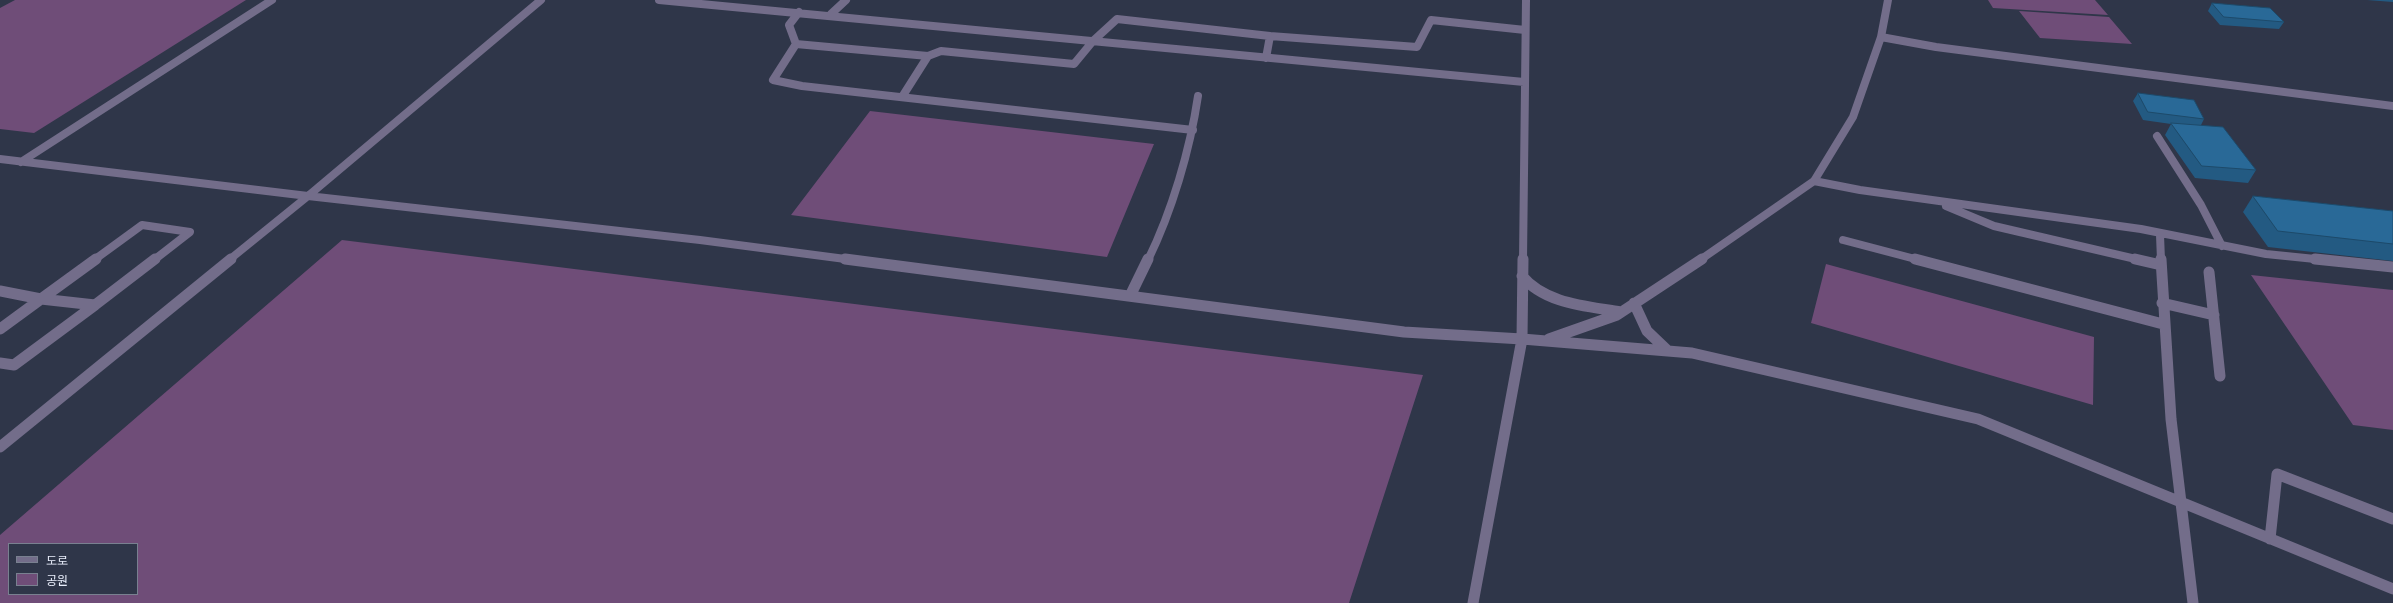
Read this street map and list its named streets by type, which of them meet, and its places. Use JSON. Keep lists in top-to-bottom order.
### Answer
{
  "legend": ["도로", "공원"]
}
